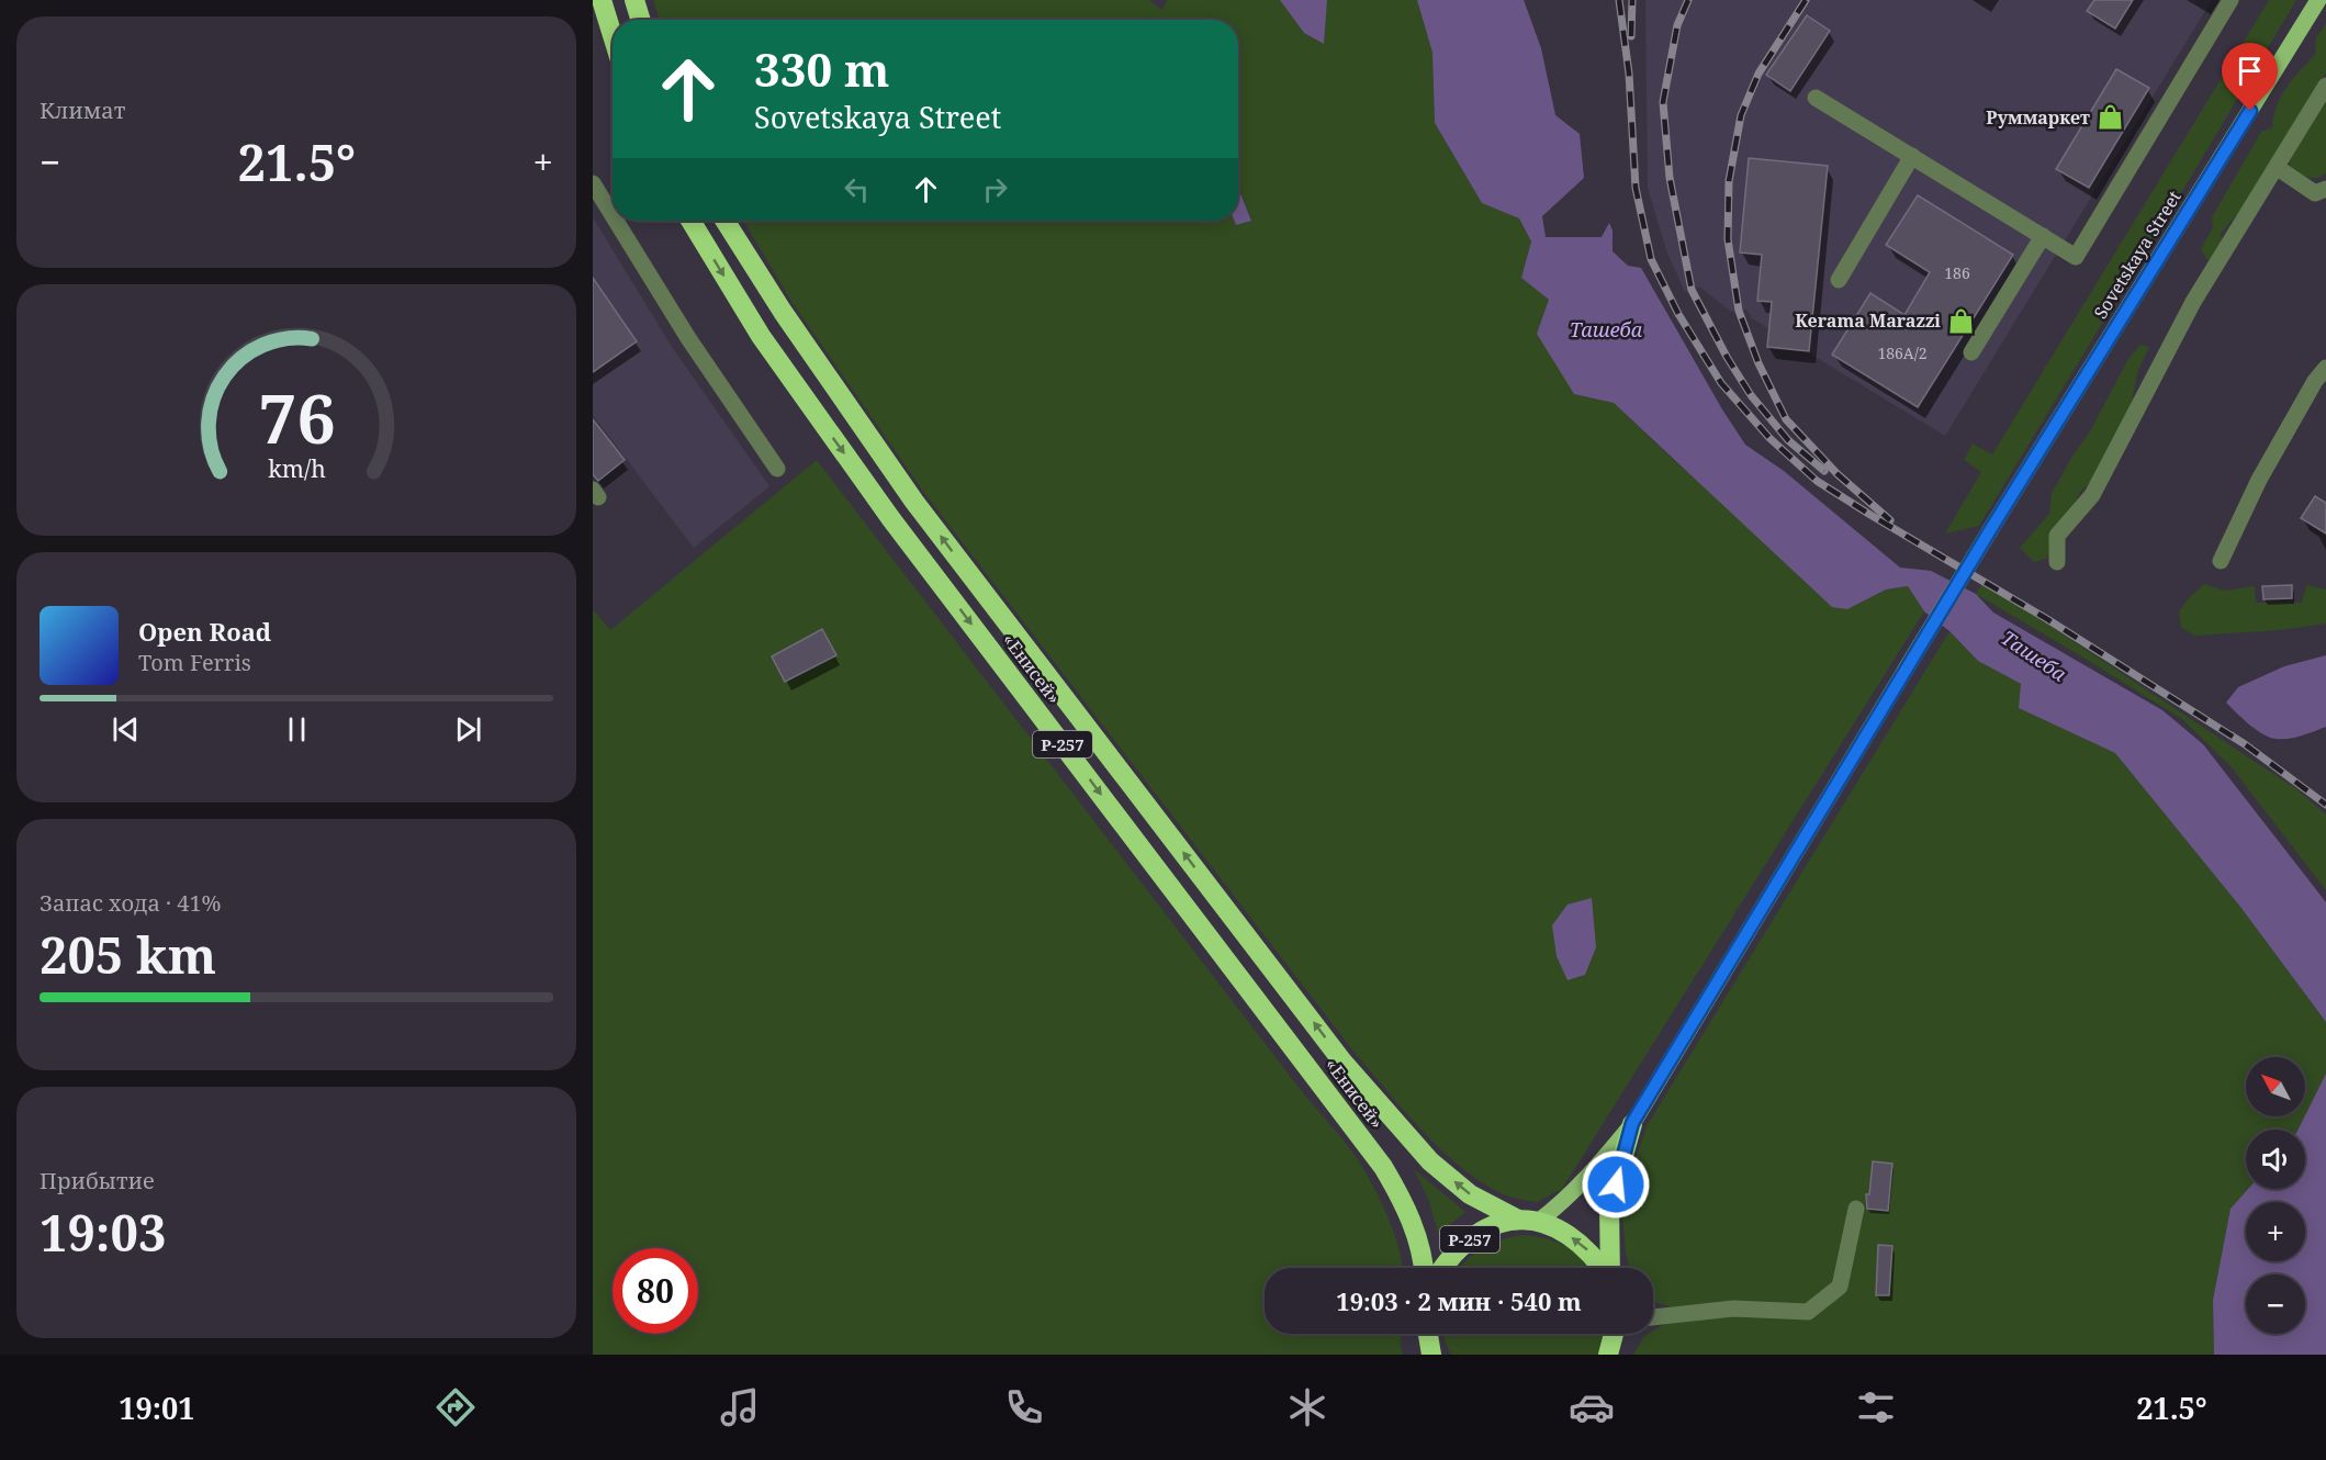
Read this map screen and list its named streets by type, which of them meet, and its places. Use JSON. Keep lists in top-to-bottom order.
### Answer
{
  "streets": {
    "highway": ["«Енисей»", "Р-257"],
    "main road": ["Sovetskaya Street"]
  },
  "crossings": [
    ["Sovetskaya Street", "«Енисей»"],
    ["Sovetskaya Street", "Р-257"],
    ["«Енисей»", "Р-257"]
  ],
  "water": ["Ташеба"],
  "places": {
    "shop": ["Руммаркет", "Kerama Marazzi"]
  },
  "house_numbers": ["186", "186А/2"],
  "north": "top left",
  "page": {
    "tile": [
      "Климат",
      ["Запас хода · 41%", "205 km"],
      ["Прибытие", "19:03"]
    ],
    "turn": ["330 m", "Sovetskaya Street"],
    "heat": ["−", "21.5°", "+"],
    "song": ["Open Road", "Tom Ferris"],
    "map_buttons": ["+", "−"],
    "limit": "80",
    "trip": "19:03 · 2 мин · 540 m",
    "tabs": ["19:01", "21.5°"],
    "gauge": ["76", "km/h"]
  }
}
